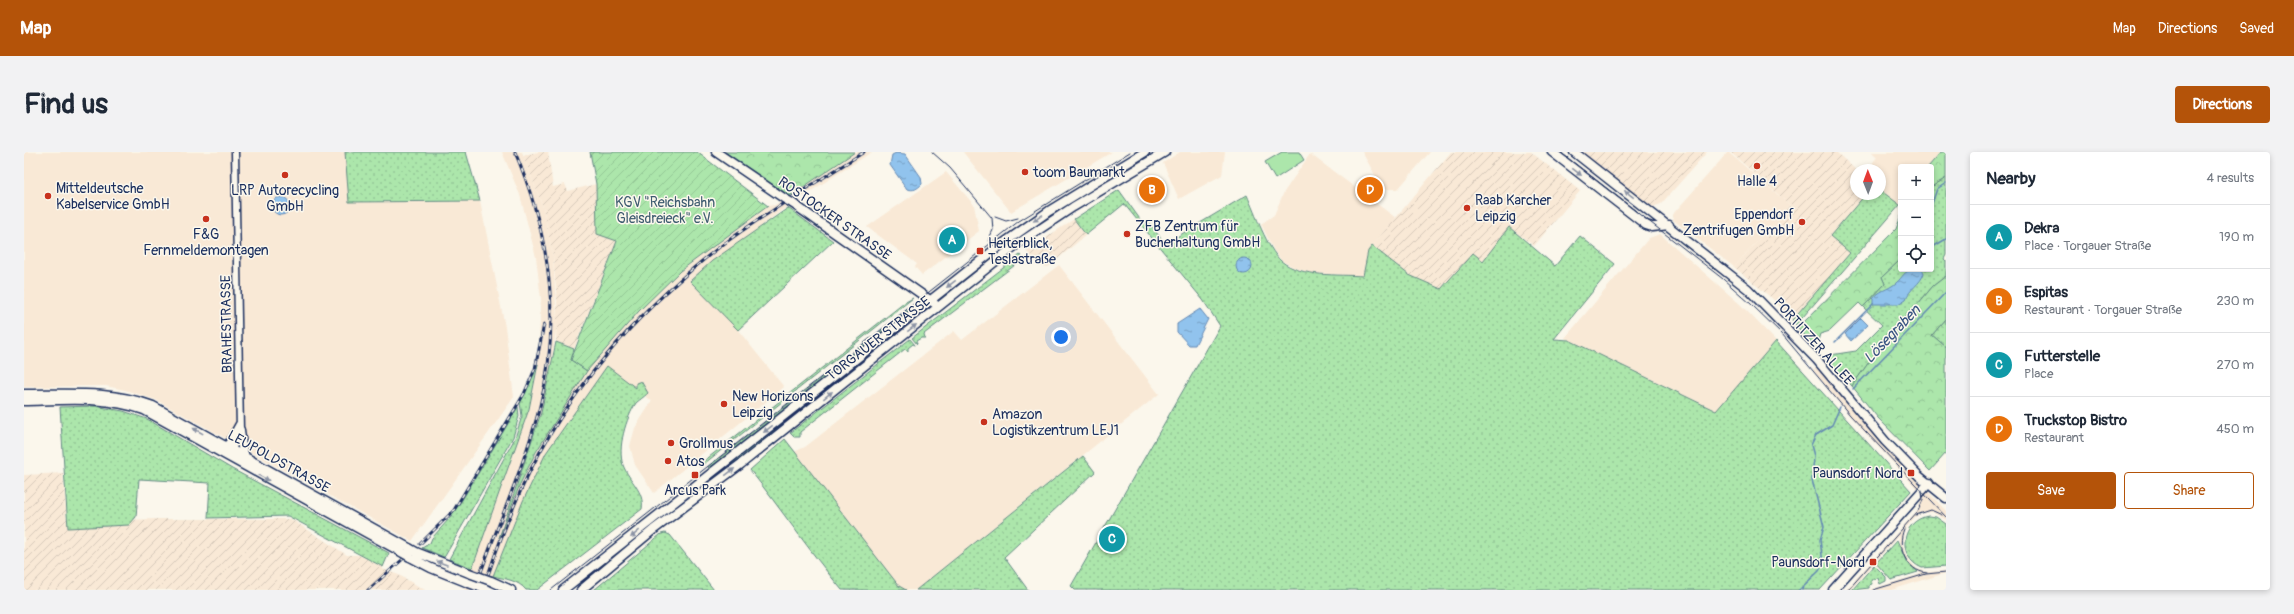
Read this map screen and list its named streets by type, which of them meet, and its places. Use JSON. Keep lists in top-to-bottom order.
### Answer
{
  "streets": {
    "main road": [
      "ROSTOCKER STRASSE",
      "TORGAUER STRASSE",
      "PORTITZER ALLEE",
      "LEUPOLDSTRASSE"
    ],
    "street": ["BRAHESTRASSE"]
  },
  "crossings": [
    ["ROSTOCKER STRASSE", "TORGAUER STRASSE"],
    ["BRAHESTRASSE", "LEUPOLDSTRASSE"]
  ],
  "water": ["Lösegraben"],
  "parks": ["KGV \"Reichsbahn Gleisdreieck\" e.V."],
  "places": {
    "other": [
      "Halle 4",
      "toom Baumarkt",
      "LRP Autorecycling GmbH",
      "Mitteldeutsche Kabelservice GmbH",
      "Raab Karcher Leipzig",
      "F&G Fernmeldemontagen",
      "Eppendorf Zentrifugen GmbH",
      "ZFB Zentrum für Bucherhaltung GmbH",
      "New Horizons Leipzig",
      "Amazon Logistikzentrum LEJ1",
      "Grollmus",
      "Atos"
    ],
    "transit": [
      "Heiterblick, Teslastraße",
      "Paunsdorf Nord",
      "Arcus Park",
      "Paunsdorf-Nord"
    ]
  },
  "north": "top",
  "page": {
    "header": "Map",
    "nav": ["Map", "Directions", "Saved"],
    "buttons": [
      "Directions",
      ["Save", "Share"]
    ],
    "title": "Find us",
    "heading": ["Nearby", "4 results"],
    "map_buttons": ["+", "−"],
    "pins": [
      "B",
      "D",
      "A",
      "C"
    ],
    "list": [
      {
        "mark": "A",
        "name": "Dekra",
        "note": "Place · Torgauer Straße",
        "value": "190 m"
      },
      {
        "mark": "B",
        "name": "Espitas",
        "note": "Restaurant · Torgauer Straße",
        "value": "230 m"
      },
      {
        "mark": "C",
        "name": "Futterstelle",
        "note": "Place",
        "value": "270 m"
      },
      {
        "mark": "D",
        "name": "Truckstop Bistro",
        "note": "Restaurant",
        "value": "450 m"
      }
    ]
  }
}
